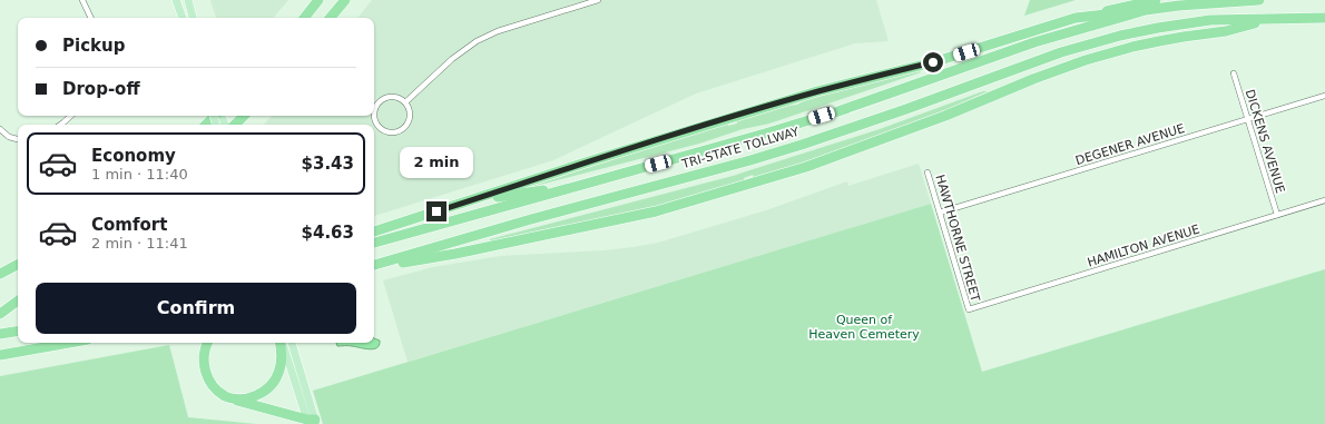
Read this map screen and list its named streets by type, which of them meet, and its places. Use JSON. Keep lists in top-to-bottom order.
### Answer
{
  "streets": {
    "highway": ["TRI-STATE TOLLWAY"],
    "street": [
      "DICKENS AVENUE",
      "DEGENER AVENUE",
      "HAWTHORNE STREET",
      "HAMILTON AVENUE"
    ]
  },
  "crossings": [
    ["DICKENS AVENUE", "DEGENER AVENUE"],
    ["DICKENS AVENUE", "HAMILTON AVENUE"],
    ["DEGENER AVENUE", "HAWTHORNE STREET"],
    ["HAWTHORNE STREET", "HAMILTON AVENUE"]
  ],
  "parks": ["Queen of Heaven Cemetery"],
  "page": {
    "banner": ["Pickup", "Drop-off"],
    "list": [
      {
        "name": "Economy",
        "note": "1 min · 11:40",
        "value": "$3.43"
      },
      {
        "name": "Comfort",
        "note": "2 min · 11:41",
        "value": "$4.63"
      }
    ],
    "bubble": "2 min",
    "buttons": "Confirm"
  }
}
